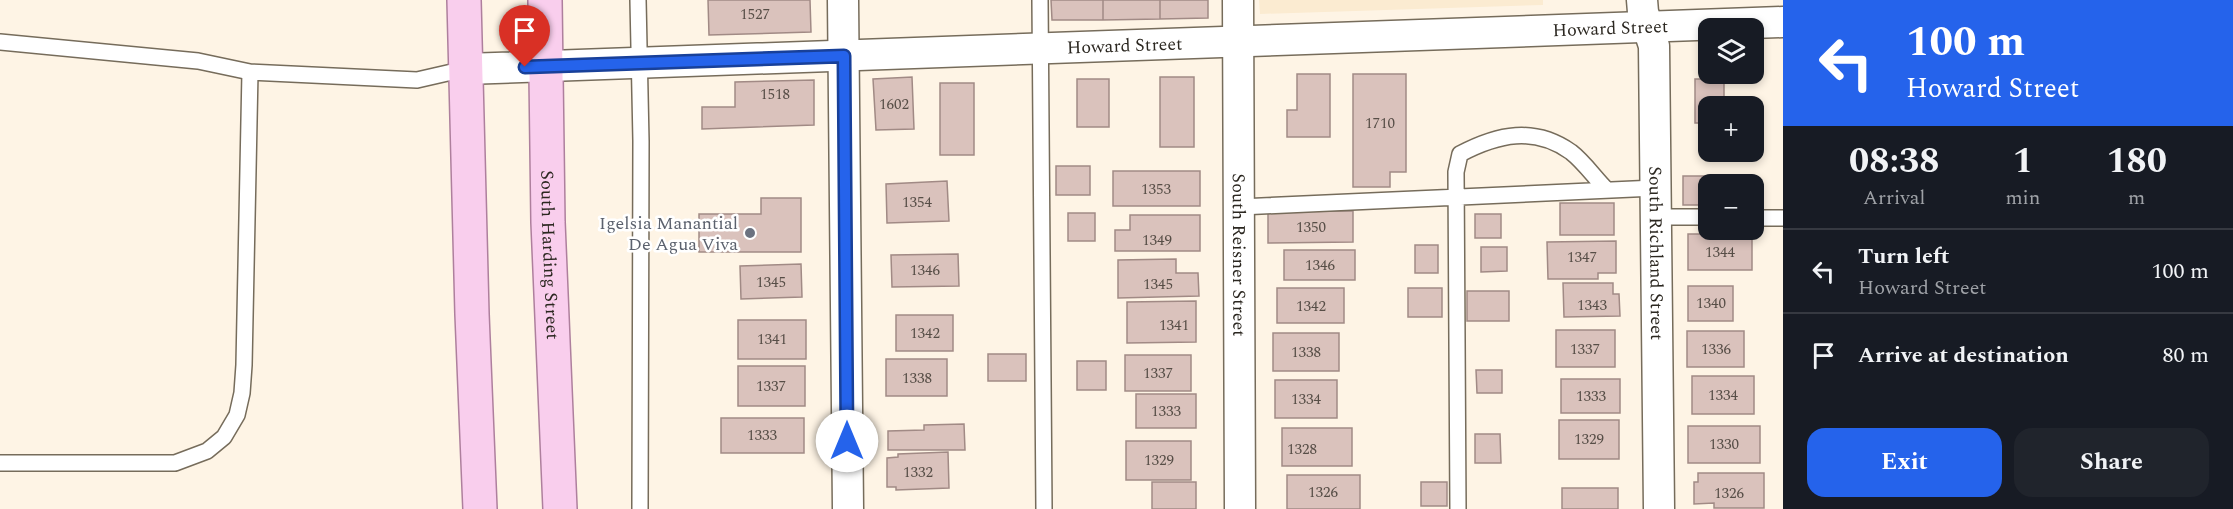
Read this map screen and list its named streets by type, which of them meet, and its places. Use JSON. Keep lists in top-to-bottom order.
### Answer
{
  "streets": {
    "main road": ["South Harding Street"],
    "street": ["Howard Street", "South Richland Street", "South Reisner Street"]
  },
  "crossings": [
    ["Howard Street", "South Richland Street"],
    ["Howard Street", "South Harding Street"],
    ["Howard Street", "South Reisner Street"]
  ],
  "places": ["Igelsia Manantial De Agua Viva"],
  "house_numbers": [
    "1527",
    "1518",
    "1602",
    "1710",
    "1353",
    "1354",
    "1350",
    "1349",
    "1344",
    "1347",
    "1346",
    "1346",
    "1345",
    "1345",
    "1340",
    "1343",
    "1342",
    "1341",
    "1342",
    "1341",
    "1337",
    "1336",
    "1338",
    "1337",
    "1338",
    "1337",
    "1334",
    "1333",
    "1334",
    "1333",
    "1333",
    "1329",
    "1330",
    "1328",
    "1329",
    "1332",
    "1326",
    "1326"
  ],
  "page": {
    "turn": ["100 m", "Howard Street"],
    "map_buttons": ["+", "−"],
    "eta": [
      "08:38",
      "Arrival",
      "1",
      "min",
      "180",
      "m"
    ],
    "list": [
      {
        "name": "Turn left",
        "note": "Howard Street",
        "value": "100 m"
      },
      {
        "name": "Arrive at destination",
        "value": "80 m"
      }
    ],
    "buttons": ["Exit", "Share"]
  }
}
